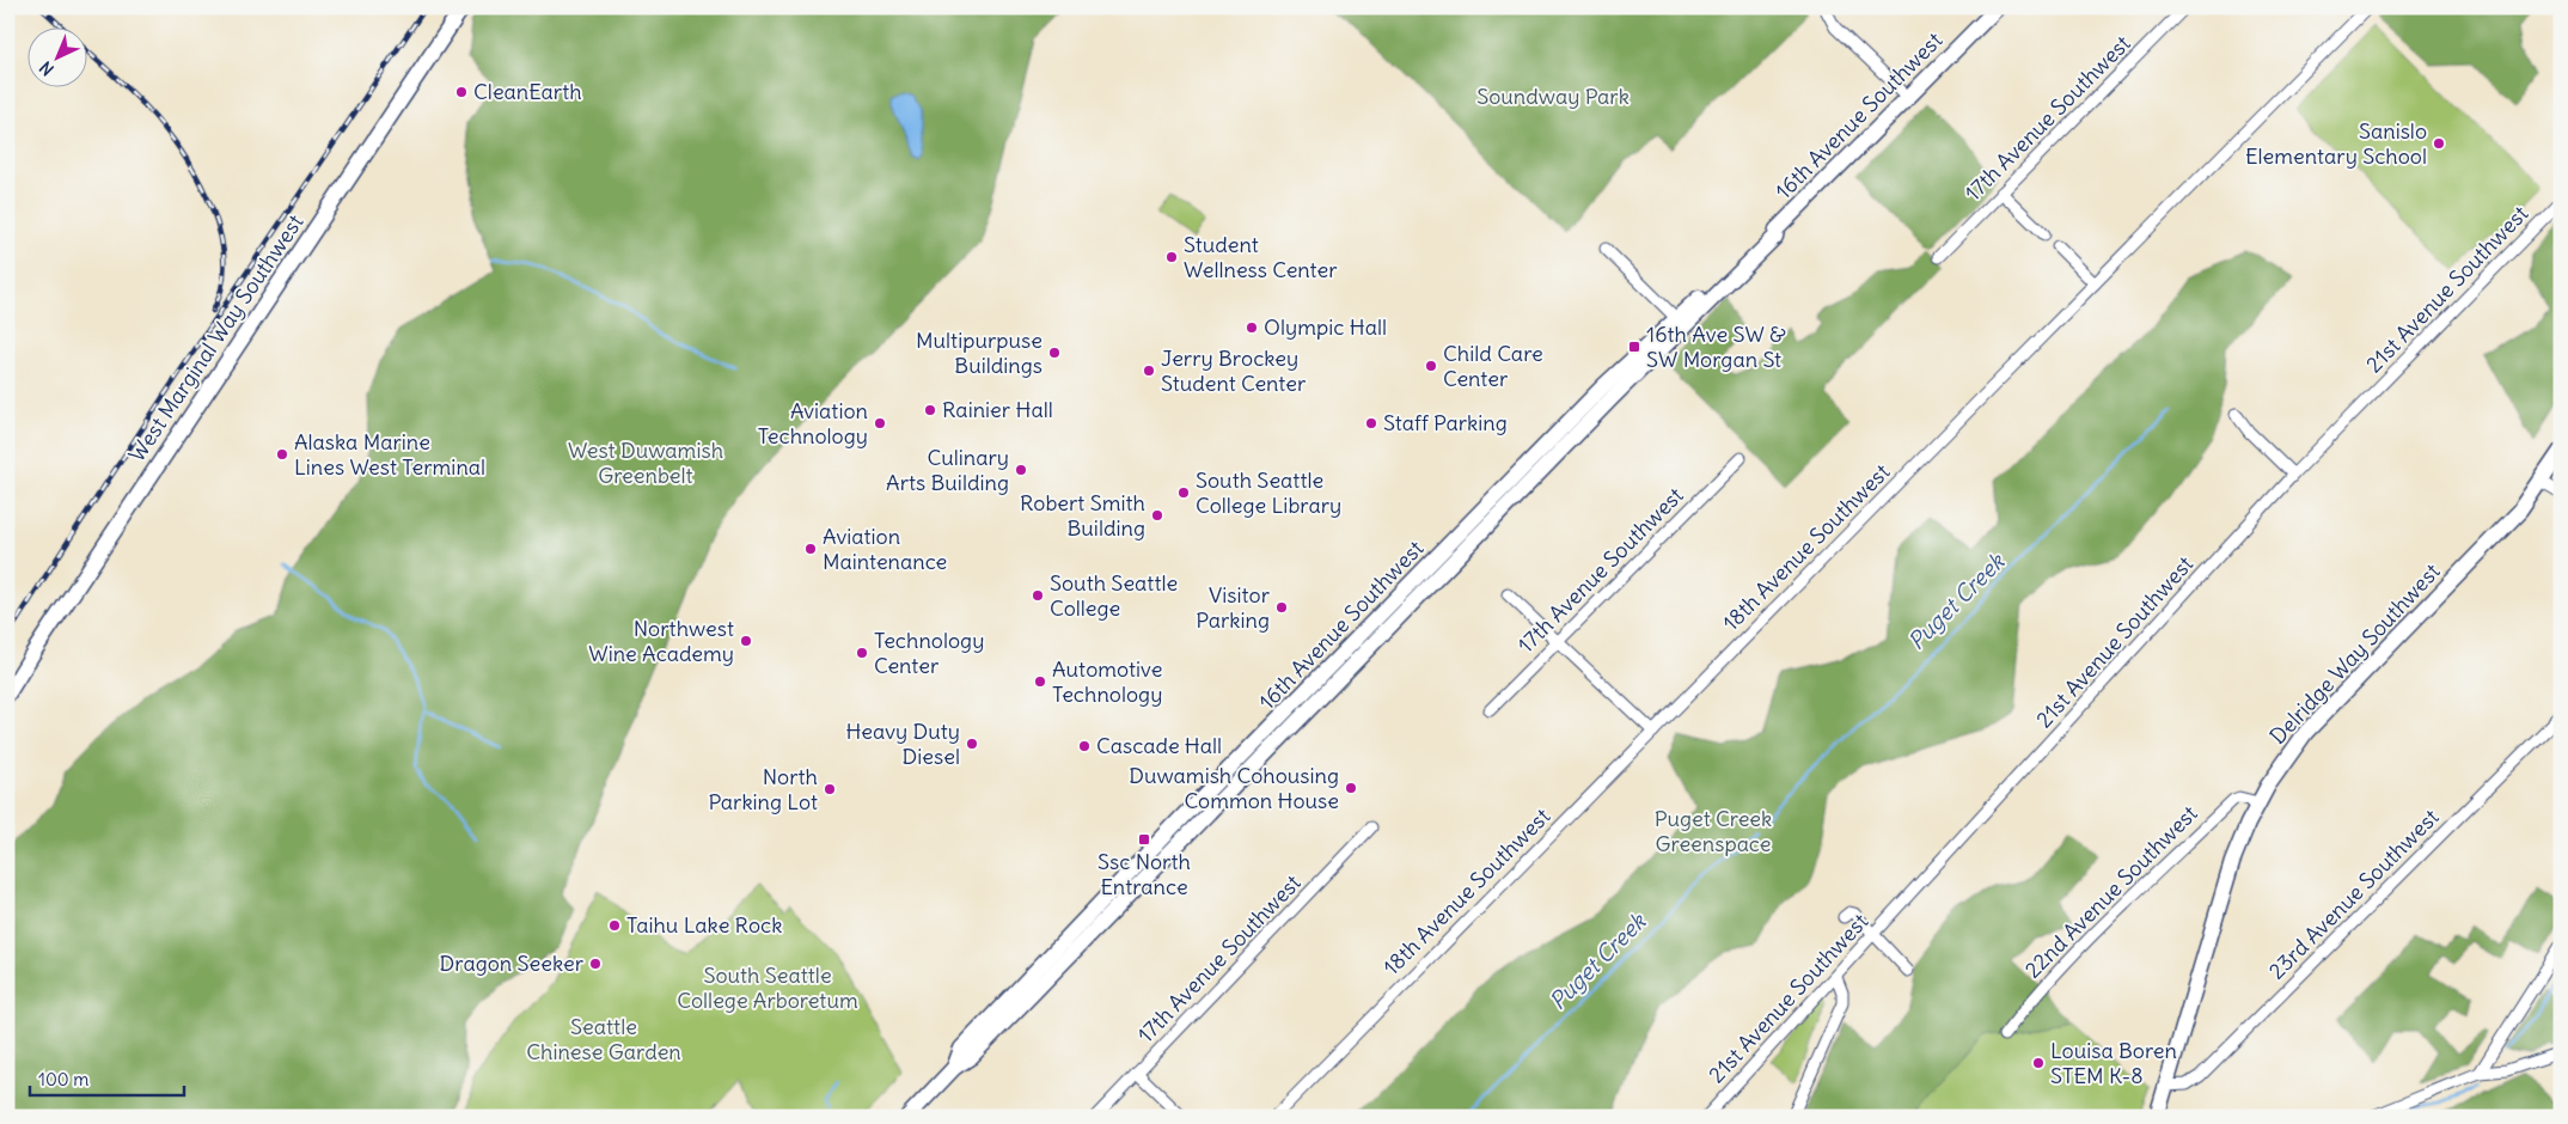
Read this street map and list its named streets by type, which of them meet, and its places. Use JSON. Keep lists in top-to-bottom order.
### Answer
{
  "streets": {
    "main road": ["16th Avenue Southwest", "West Marginal Way Southwest", "Delridge Way Southwest"],
    "street": [
      "17th Avenue Southwest",
      "21st Avenue Southwest",
      "18th Avenue Southwest",
      "22nd Avenue Southwest",
      "23rd Avenue Southwest"
    ]
  },
  "crossings": [
    ["Delridge Way Southwest", "22nd Avenue Southwest"],
    ["Delridge Way Southwest", "23rd Avenue Southwest"]
  ],
  "water": ["Puget Creek"],
  "parks": [
    "Soundway Park",
    "West Duwamish Greenbelt",
    "Puget Creek Greenspace",
    "South Seattle College Arboretum",
    "Seattle Chinese Garden"
  ],
  "places": {
    "other": [
      "CleanEarth",
      "Sanislo Elementary School",
      "Student Wellness Center",
      "Olympic Hall",
      "Multipurpuse Buildings",
      "Child Care Center",
      "Jerry Brockey Student Center",
      "Rainier Hall",
      "Aviation Technology",
      "Staff Parking",
      "Alaska Marine Lines West Terminal",
      "Culinary Arts Building",
      "South Seattle College Library",
      "Robert Smith Building",
      "Aviation Maintenance",
      "South Seattle College",
      "Visitor Parking",
      "Northwest Wine Academy",
      "Technology Center",
      "Automotive Technology",
      "Heavy Duty Diesel",
      "Cascade Hall",
      "Duwamish Cohousing Common House",
      "North Parking Lot",
      "Taihu Lake Rock",
      "Dragon Seeker",
      "Louisa Boren STEM K-8"
    ],
    "transit": ["16th Ave SW & SW Morgan St", "Ssc North Entrance"]
  },
  "scale_bar": "100 m",
  "north": "bottom left"
}
